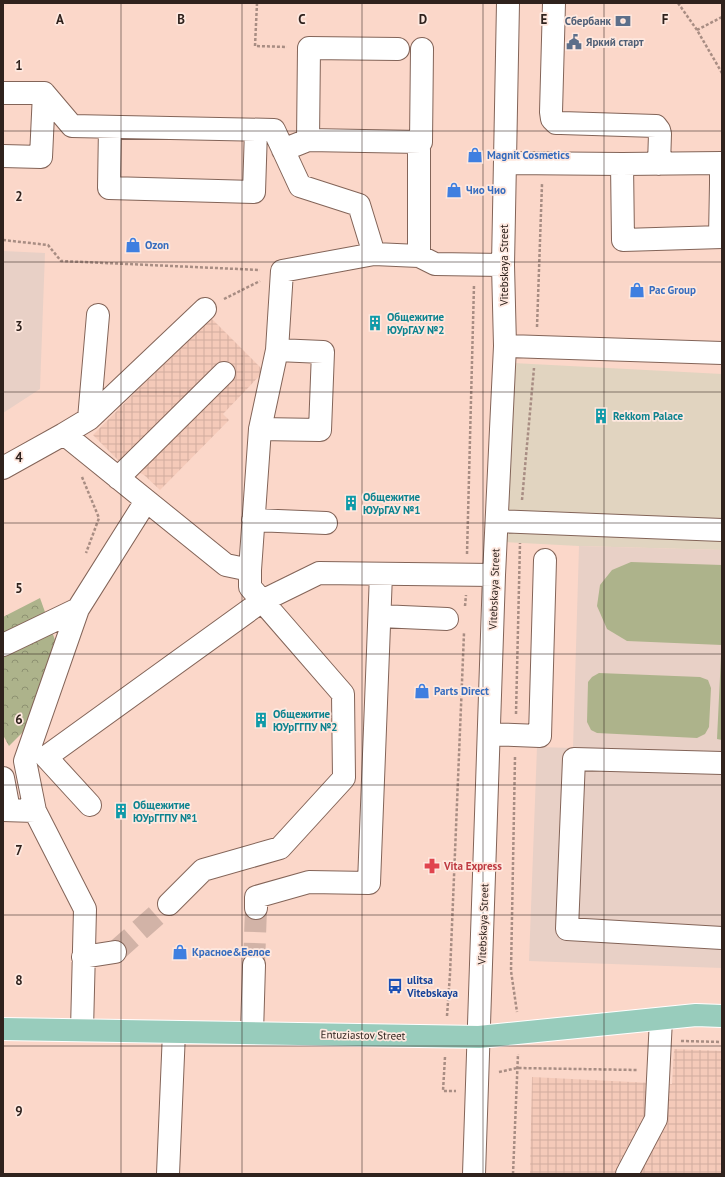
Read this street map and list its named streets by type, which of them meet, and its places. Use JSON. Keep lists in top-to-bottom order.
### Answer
{
  "streets": {
    "main road": ["Entuziastov Street"],
    "street": ["Vitebskaya Street"]
  },
  "crossings": [
    ["Vitebskaya Street", "Entuziastov Street"]
  ],
  "places": {
    "bank": ["Сбербанк"],
    "public building": ["Яркий старт"],
    "shop": [
      "Magnit Cosmetics",
      "Чио Чио",
      "Ozon",
      "Pac Group",
      "Parts Direct",
      "Красное&Белое"
    ],
    "building": [
      "Общежитие ЮУрГАУ №2",
      "Rekkom Palace",
      "Общежитие ЮУрГАУ №1",
      "Общежитие ЮУрГГПУ №2",
      "Общежитие ЮУрГГПУ №1"
    ],
    "pharmacy": ["Vita Express"],
    "bus stop": ["ulitsa Vitebskaya"]
  },
  "grid": {
    "columns": [
      "A",
      "B",
      "C",
      "D",
      "E",
      "F"
    ],
    "rows": [
      "1",
      "2",
      "3",
      "4",
      "5",
      "6",
      "7",
      "8",
      "9"
    ]
  }
}
